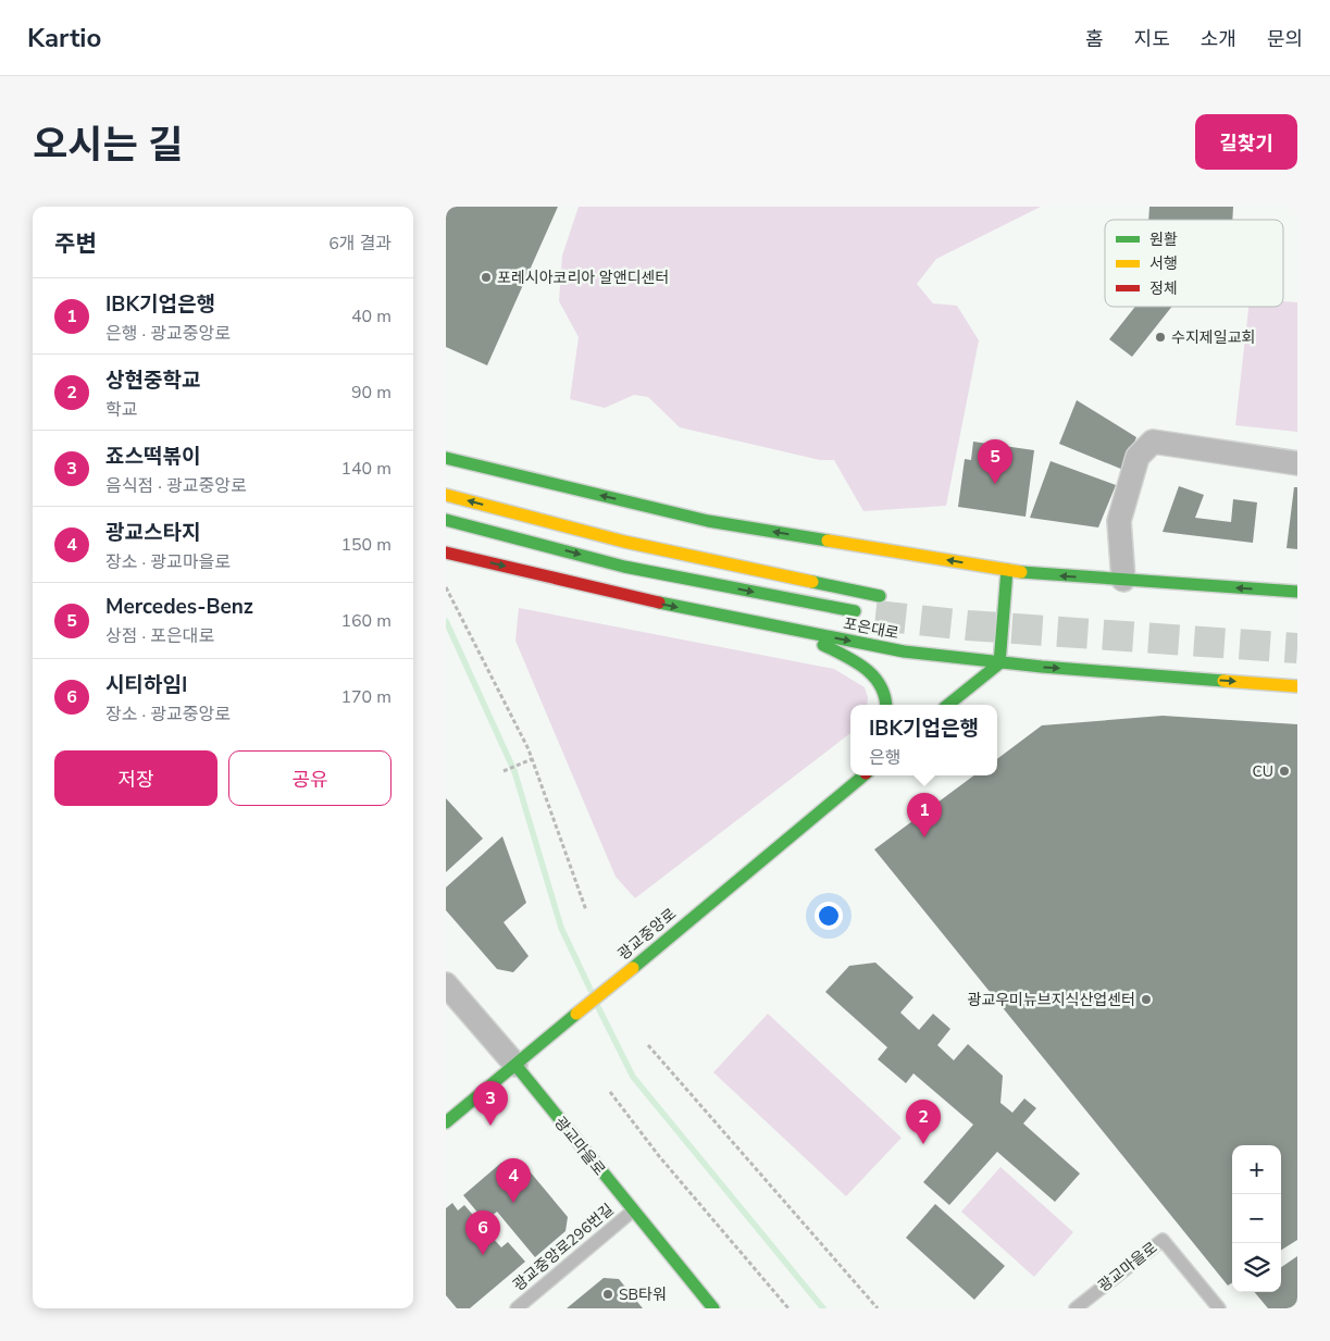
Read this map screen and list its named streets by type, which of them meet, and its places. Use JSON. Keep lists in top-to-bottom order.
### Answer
{
  "streets": {
    "main road": ["포은대로", "광교중앙로", "광교마을로"],
    "lane": ["광교중앙로296번길"]
  },
  "crossings": [
    ["광교중앙로", "광교마을로"],
    ["광교마을로", "광교중앙로296번길"]
  ],
  "places": [
    "포레시아코리아 알앤디센터",
    "수지제일교회",
    "CU",
    "광교우미뉴브지식산업센터",
    "SB타워"
  ],
  "legend": ["원활", "서행", "정체"],
  "page": {
    "header": "Kartio",
    "nav": [
      "홈",
      "지도",
      "소개",
      "문의"
    ],
    "title": "오시는 길",
    "buttons": [
      "길찾기",
      ["저장", "공유"]
    ],
    "heading": ["주변", "6개 결과"],
    "list": [
      {
        "mark": "1",
        "name": "IBK기업은행",
        "note": "은행 · 광교중앙로",
        "value": "40 m"
      },
      {
        "mark": "2",
        "name": "상현중학교",
        "note": "학교",
        "value": "90 m"
      },
      {
        "mark": "3",
        "name": "죠스떡볶이",
        "note": "음식점 · 광교중앙로",
        "value": "140 m"
      },
      {
        "mark": "4",
        "name": "광교스타지",
        "note": "장소 · 광교마을로",
        "value": "150 m"
      },
      {
        "mark": "5",
        "name": "Mercedes-Benz",
        "note": "상점 · 포은대로",
        "value": "160 m"
      },
      {
        "mark": "6",
        "name": "시티하임I",
        "note": "장소 · 광교중앙로",
        "value": "170 m"
      }
    ],
    "pins": [
      "5",
      "1",
      "3",
      "2",
      "4",
      "6"
    ],
    "popup": ["IBK기업은행", "은행"],
    "map_buttons": ["+", "−"]
  }
}
